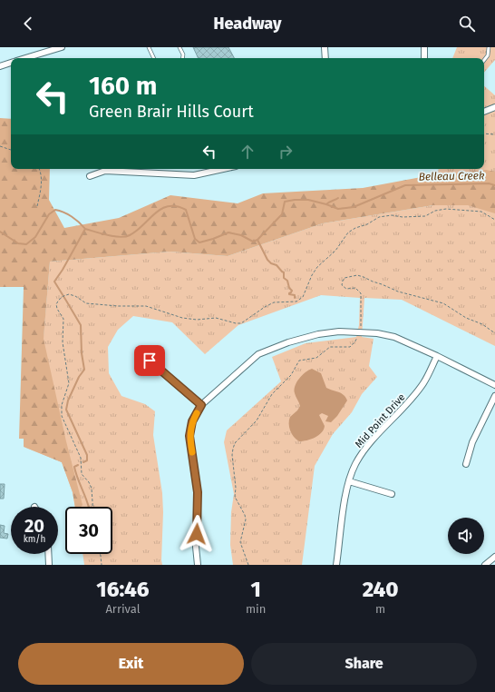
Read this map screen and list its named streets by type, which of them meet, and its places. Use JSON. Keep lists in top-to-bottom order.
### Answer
{
  "streets": {
    "street": ["Mid Point Drive"]
  },
  "water": ["Belleau Creek"],
  "page": {
    "header": "Headway",
    "turn": ["160 m", "Green Brair Hills Court"],
    "speed": "20 km/h",
    "limit": "30",
    "eta": [
      "16:46",
      "Arrival",
      "1",
      "min",
      "240",
      "m"
    ],
    "buttons": ["Exit", "Share"]
  }
}
